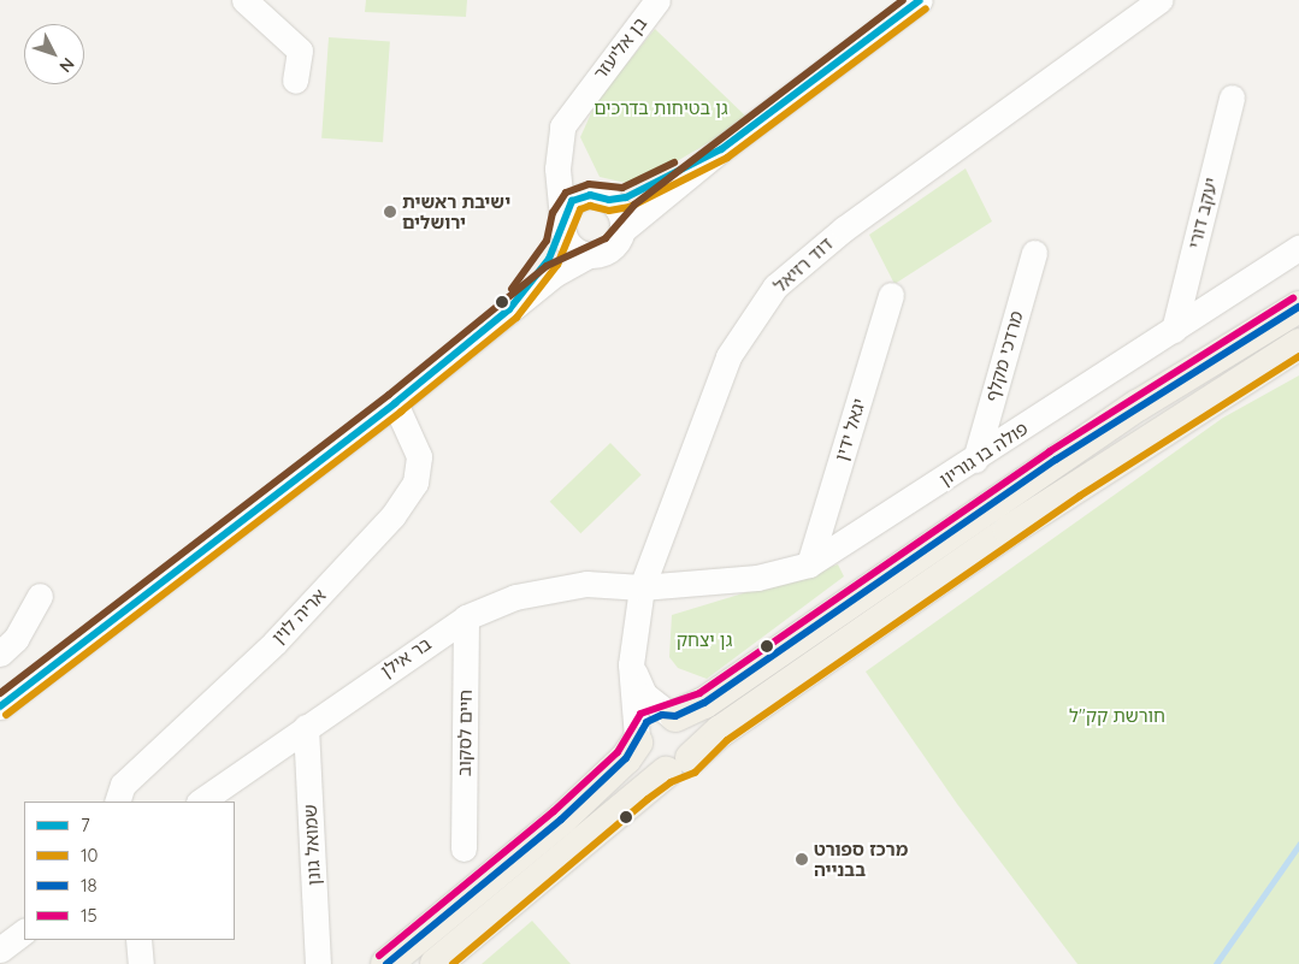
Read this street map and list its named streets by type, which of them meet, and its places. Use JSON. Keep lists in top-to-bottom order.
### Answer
{
  "streets": {
    "street": [
      "בן אליעזר",
      "יעקב דורי",
      "דוד רזיאל",
      "מרדכי מקלף",
      "יגאל ידין",
      "פולה בו גוריון",
      "אריה לוין",
      "בר אילן",
      "חיים לסקוב",
      "שמואל גונן"
    ]
  },
  "crossings": [
    ["יעקב דורי", "פולה בו גוריון"],
    ["דוד רזיאל", "פולה בו גוריון"],
    ["דוד רזיאל", "בר אילן"],
    ["מרדכי מקלף", "פולה בו גוריון"],
    ["יגאל ידין", "פולה בו גוריון"],
    ["פולה בו גוריון", "בר אילן"],
    ["בר אילן", "חיים לסקוב"],
    ["בר אילן", "שמואל גונן"]
  ],
  "parks": ["גן בטיחות בדרכים", "גן יצחק", "חורשת קק\"ל"],
  "places": ["ישיבת ראשית ירושלים", "מרכז ספורט בבנייה"],
  "lines": [
    "transit line 7",
    "transit line 10",
    "transit line 15",
    "transit line 18"
  ],
  "legend": [
    "7",
    "10",
    "18",
    "15"
  ],
  "north": "bottom right"
}
